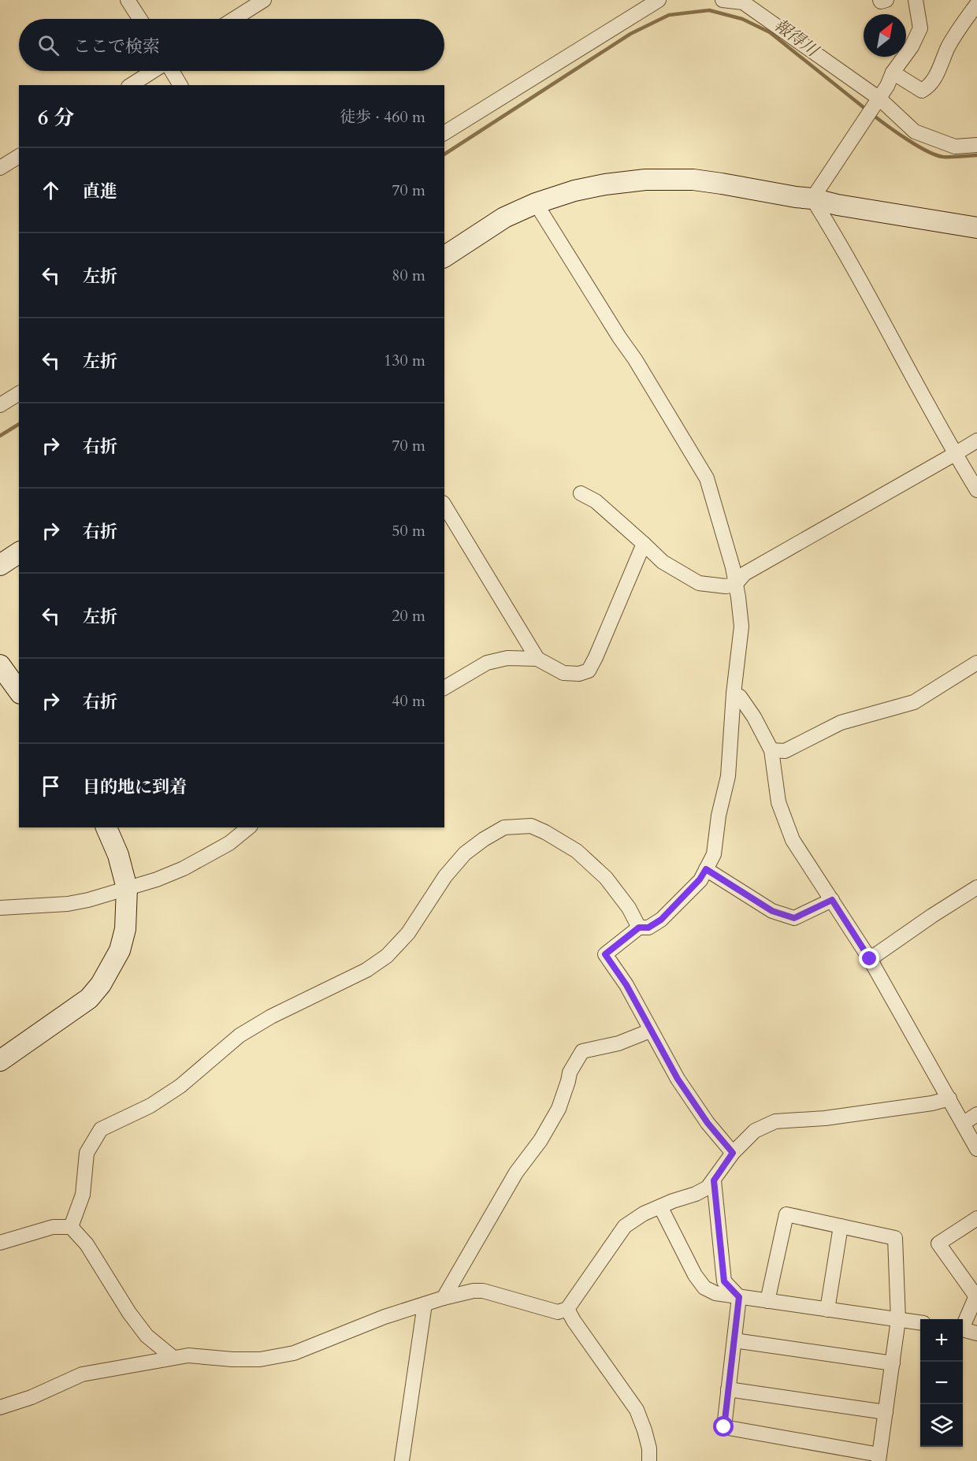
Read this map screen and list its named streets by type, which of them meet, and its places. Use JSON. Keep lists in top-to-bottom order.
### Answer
{
  "water": ["報得川"],
  "north": "top right",
  "page": {
    "search": "ここで検索",
    "heading": ["6 分", "徒歩 · 460 m"],
    "list": [
      ["直進", "70 m"],
      ["左折", "80 m"],
      ["左折", "130 m"],
      ["右折", "70 m"],
      ["右折", "50 m"],
      ["左折", "20 m"],
      ["右折", "40 m"],
      "目的地に到着"
    ],
    "map_buttons": ["+", "−"]
  }
}
